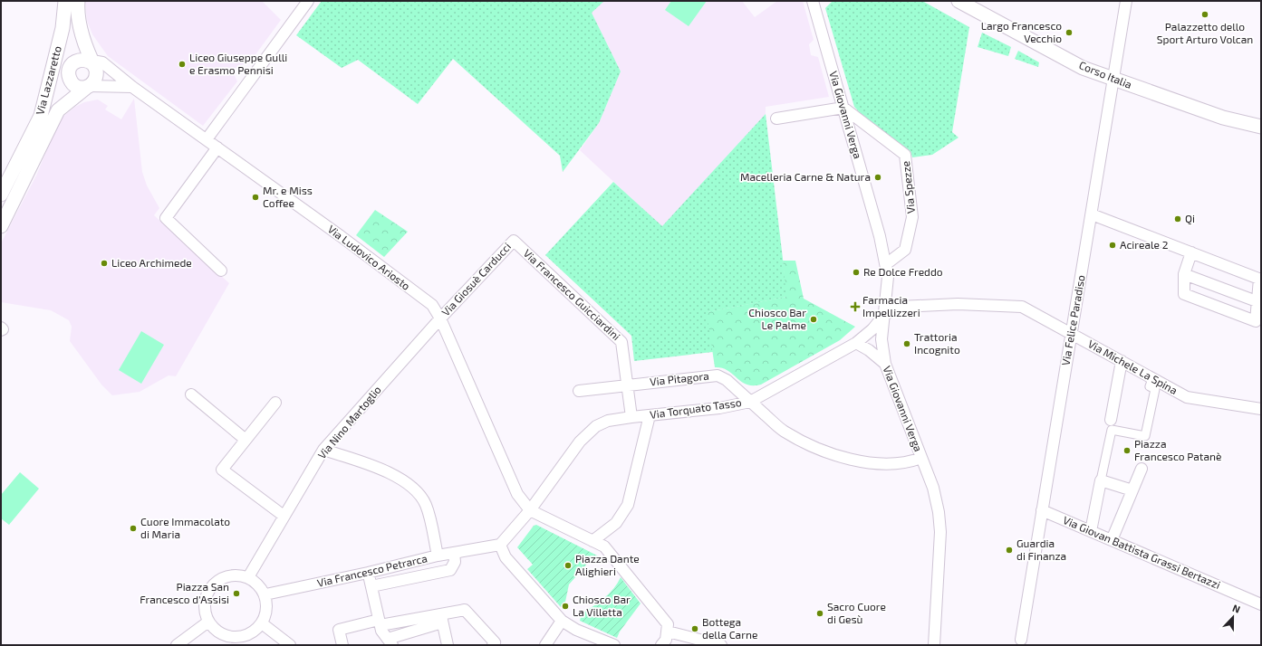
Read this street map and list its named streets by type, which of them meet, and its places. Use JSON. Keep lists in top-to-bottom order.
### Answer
{
  "streets": {
    "street": [
      "Corso Italia",
      "Via Lazzaretto",
      "Via Giovanni Verga",
      "Via Spezze",
      "Via Ludovico Ariosto",
      "Via Giosuè Carducci",
      "Via Francesco Guicciardini",
      "Via Felice Paradiso",
      "Via Michele La Spina",
      "Via Pitagora",
      "Via Torquato Tasso",
      "Via Nino Martoglio",
      "Via Giovan Battista Grassi Bertazzi",
      "Via Francesco Petrarca"
    ]
  },
  "crossings": [
    ["Corso Italia", "Via Felice Paradiso"],
    ["Via Lazzaretto", "Via Ludovico Ariosto"],
    ["Via Giovanni Verga", "Via Spezze"],
    ["Via Giovanni Verga", "Via Michele La Spina"],
    ["Via Giovanni Verga", "Via Pitagora"],
    ["Via Giovanni Verga", "Via Torquato Tasso"],
    ["Via Ludovico Ariosto", "Via Giosuè Carducci"],
    ["Via Ludovico Ariosto", "Via Torquato Tasso"],
    ["Via Ludovico Ariosto", "Via Nino Martoglio"],
    ["Via Giosuè Carducci", "Via Francesco Guicciardini"],
    ["Via Giosuè Carducci", "Via Nino Martoglio"],
    ["Via Francesco Guicciardini", "Via Pitagora"],
    ["Via Francesco Guicciardini", "Via Torquato Tasso"],
    ["Via Felice Paradiso", "Via Michele La Spina"],
    ["Via Felice Paradiso", "Via Giovan Battista Grassi Bertazzi"],
    ["Via Michele La Spina", "Via Torquato Tasso"],
    ["Via Pitagora", "Via Torquato Tasso"],
    ["Via Torquato Tasso", "Via Francesco Petrarca"],
    ["Via Nino Martoglio", "Via Francesco Petrarca"]
  ],
  "places": {
    "other": [
      "Palazzetto dello Sport Arturo Volcan",
      "Largo Francesco Vecchio",
      "Liceo Giuseppe Gulli e Erasmo Pennisi",
      "Macelleria Carne & Natura",
      "Mr. e Miss Coffee",
      "Qi",
      "Acireale 2",
      "Liceo Archimede",
      "Re Dolce Freddo",
      "Chiosco Bar Le Palme",
      "Trattoria Incognito",
      "Piazza Francesco Patanè",
      "Cuore Immacolato di Maria",
      "Guardia di Finanza",
      "Piazza Dante Alighieri",
      "Piazza San Francesco d'Assisi",
      "Chiosco Bar La Villetta",
      "Sacro Cuore di Gesù",
      "Bottega della Carne"
    ],
    "health": ["Farmacia Impellizzeri"]
  },
  "north": "top"
}
